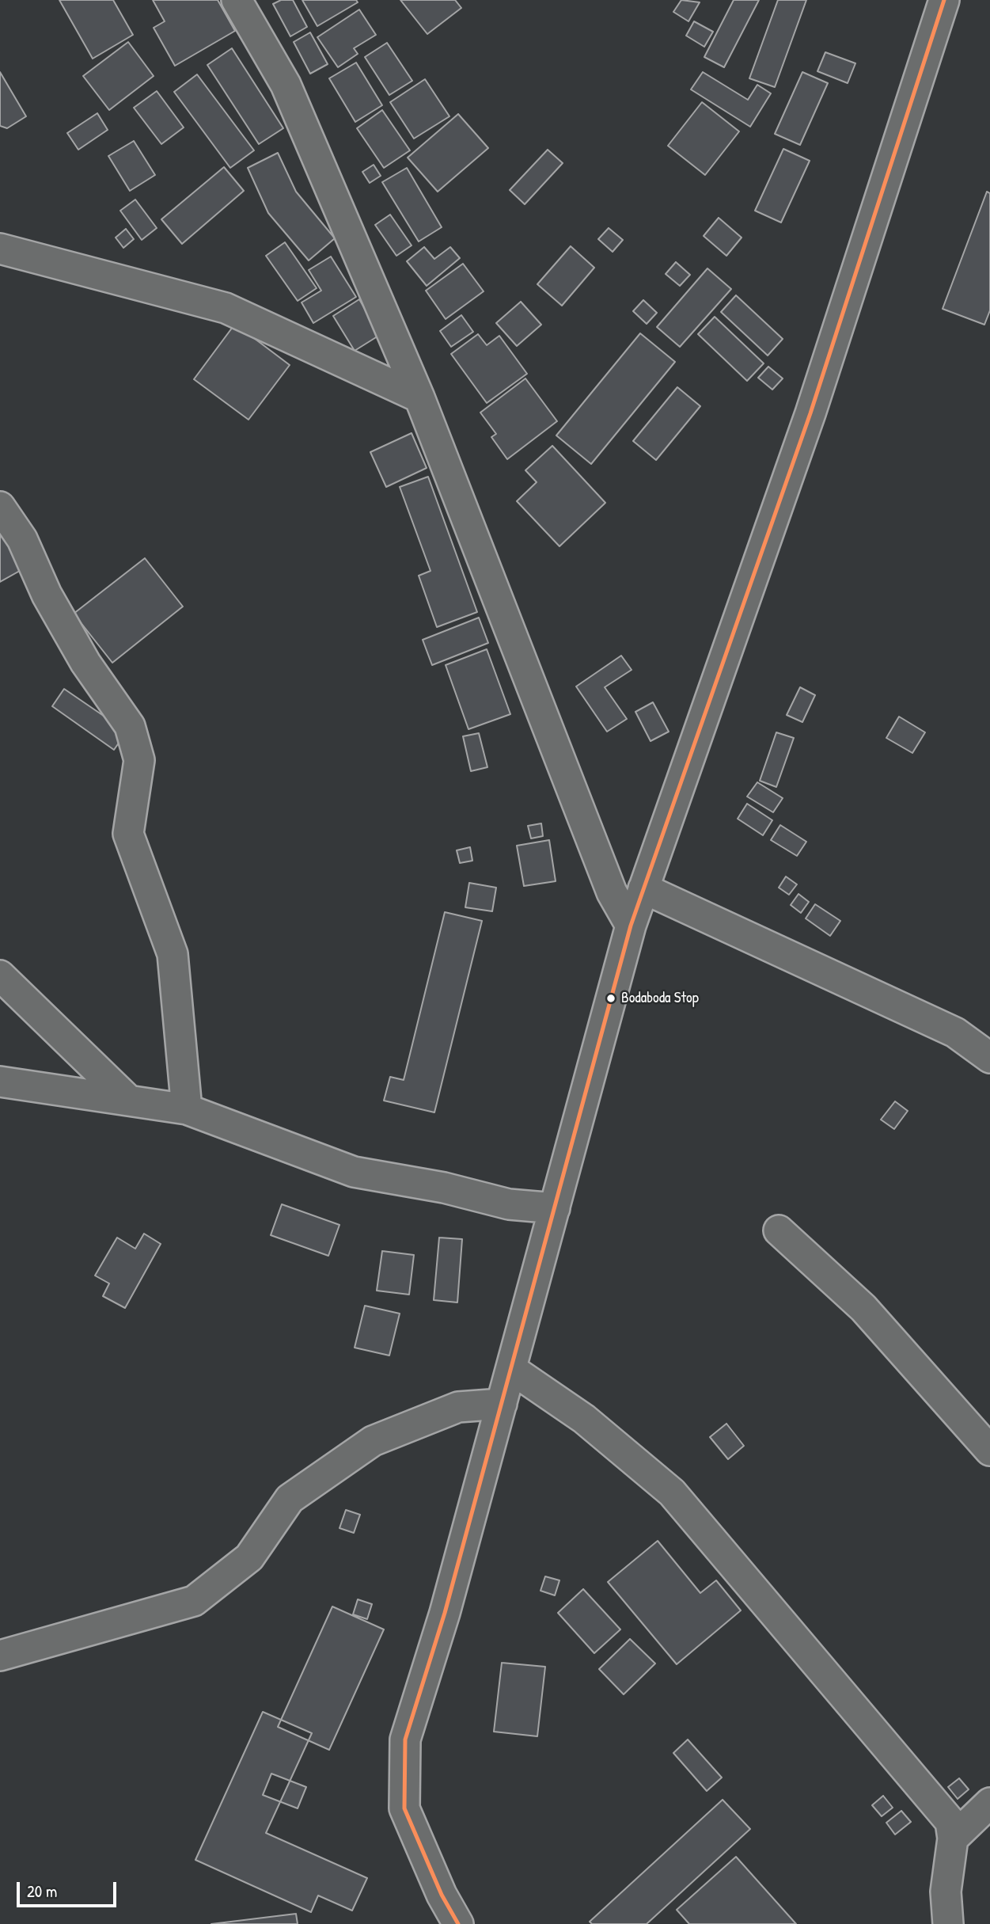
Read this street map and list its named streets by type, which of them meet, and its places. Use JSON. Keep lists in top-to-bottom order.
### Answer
{
  "places": ["Bodaboda Stop"],
  "scale_bar": "20 m"
}
